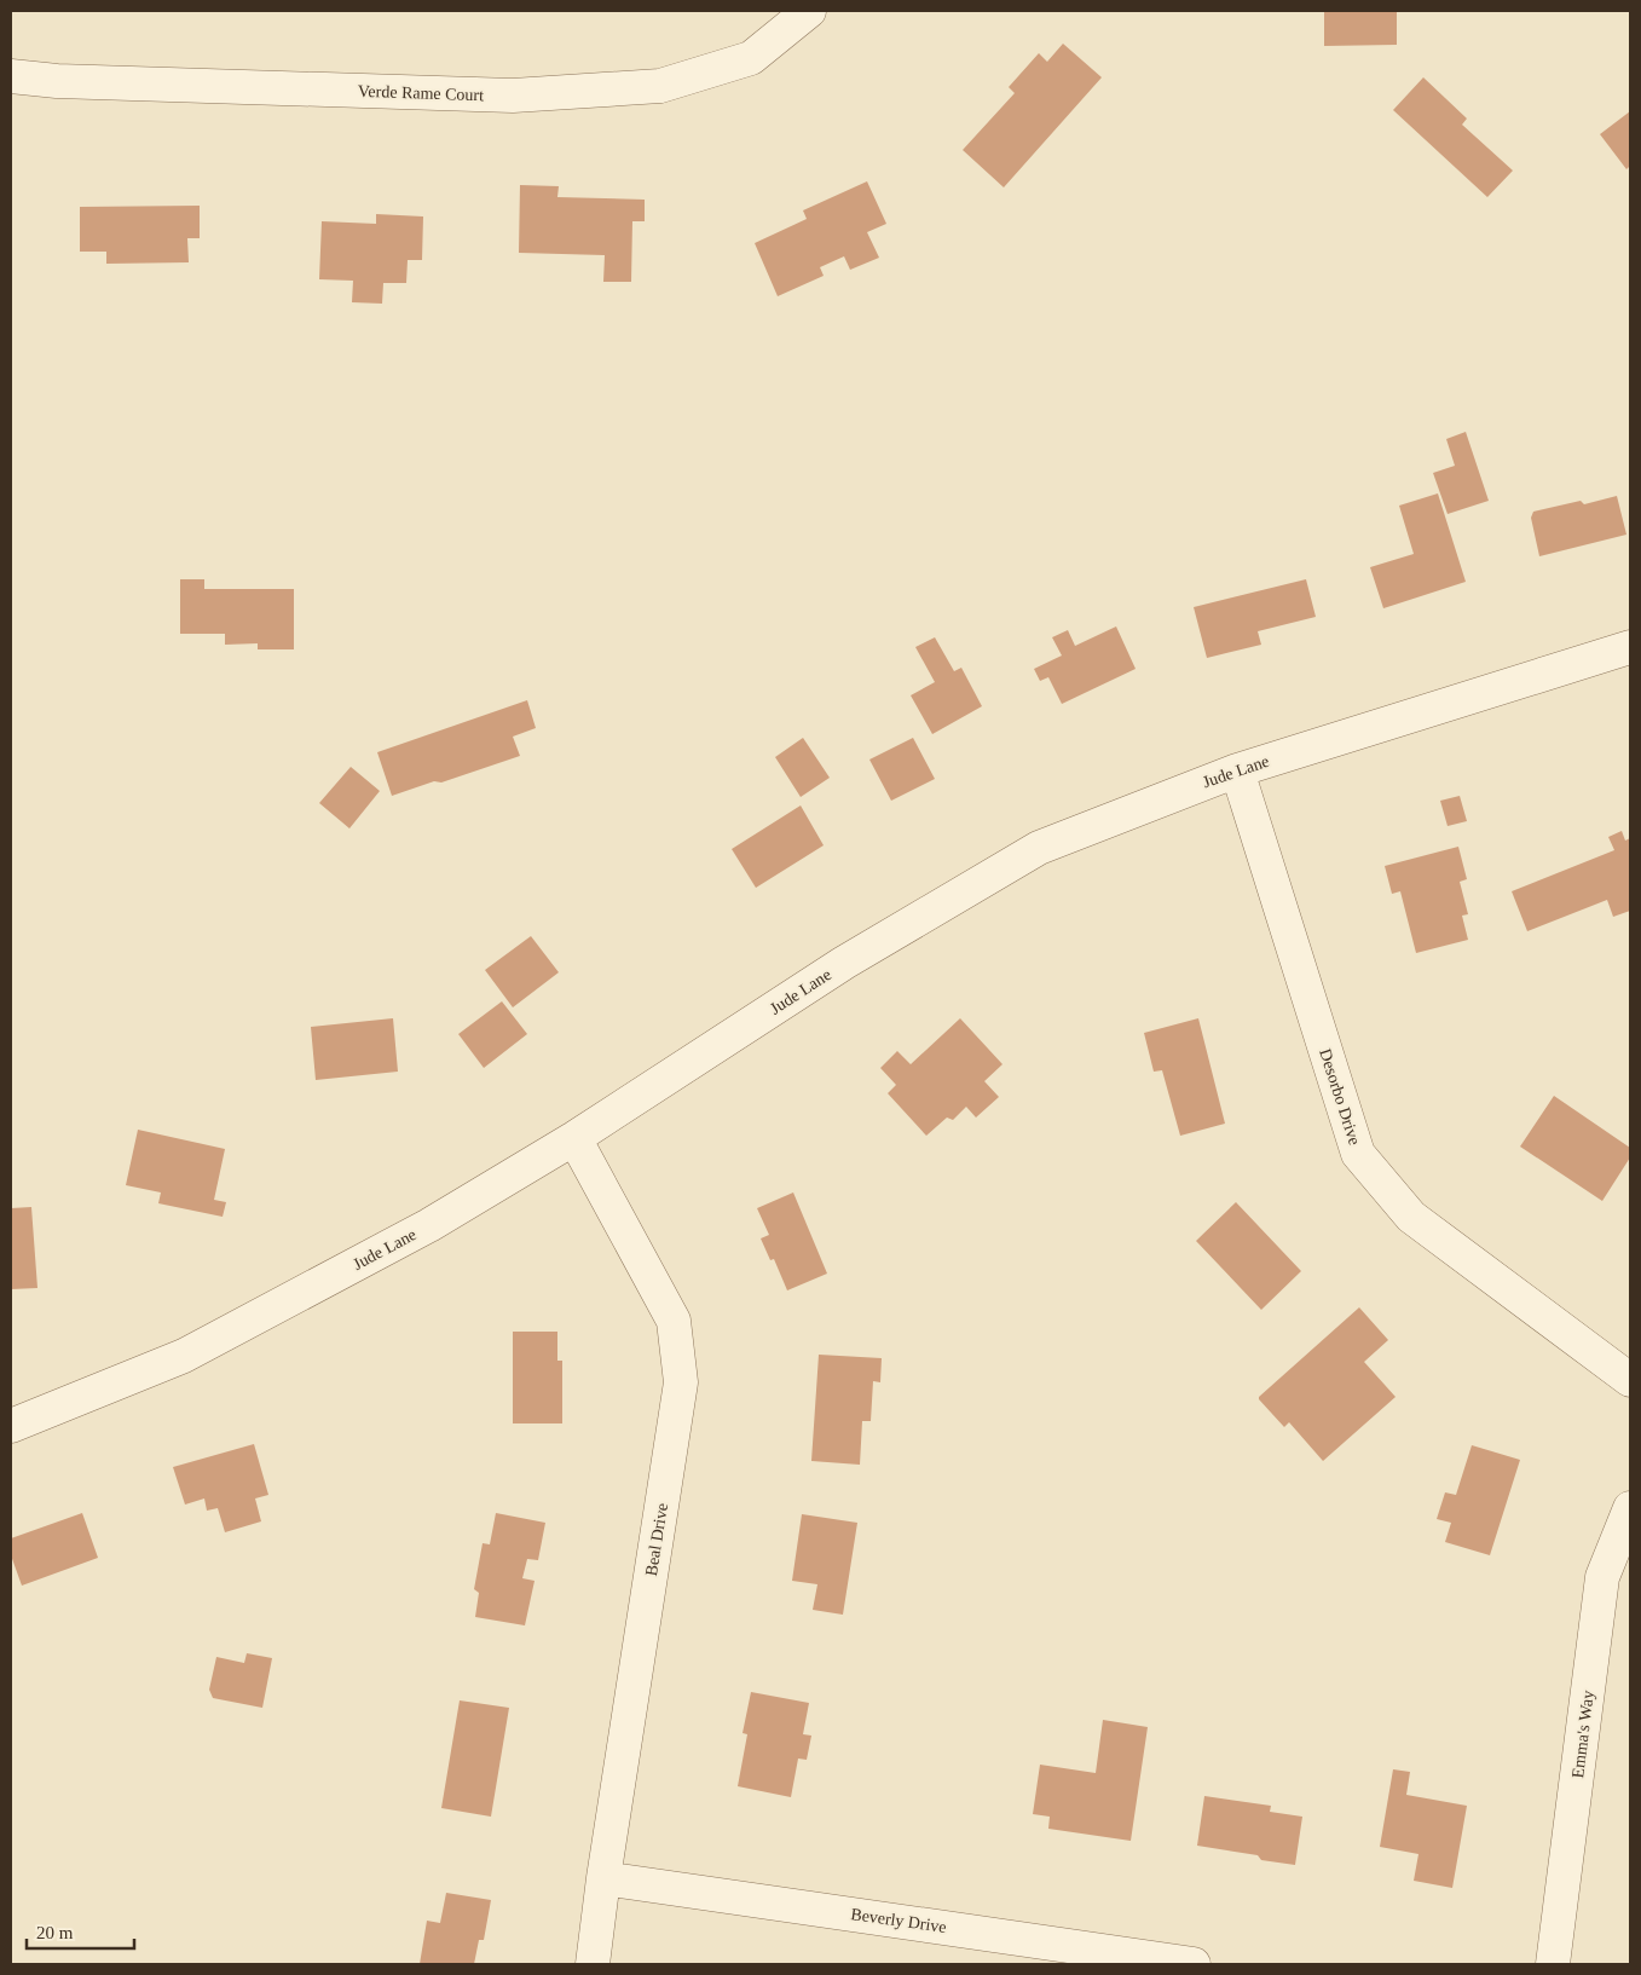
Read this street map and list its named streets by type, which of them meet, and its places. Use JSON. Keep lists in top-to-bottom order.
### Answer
{
  "streets": {
    "street": [
      "Verde Rame Court",
      "Jude Lane",
      "Desorbo Drive",
      "Beal Drive",
      "Emma's Way",
      "Beverly Drive"
    ]
  },
  "crossings": [
    ["Jude Lane", "Desorbo Drive"],
    ["Jude Lane", "Beal Drive"],
    ["Beal Drive", "Beverly Drive"]
  ],
  "scale_bar": "20 m"
}
